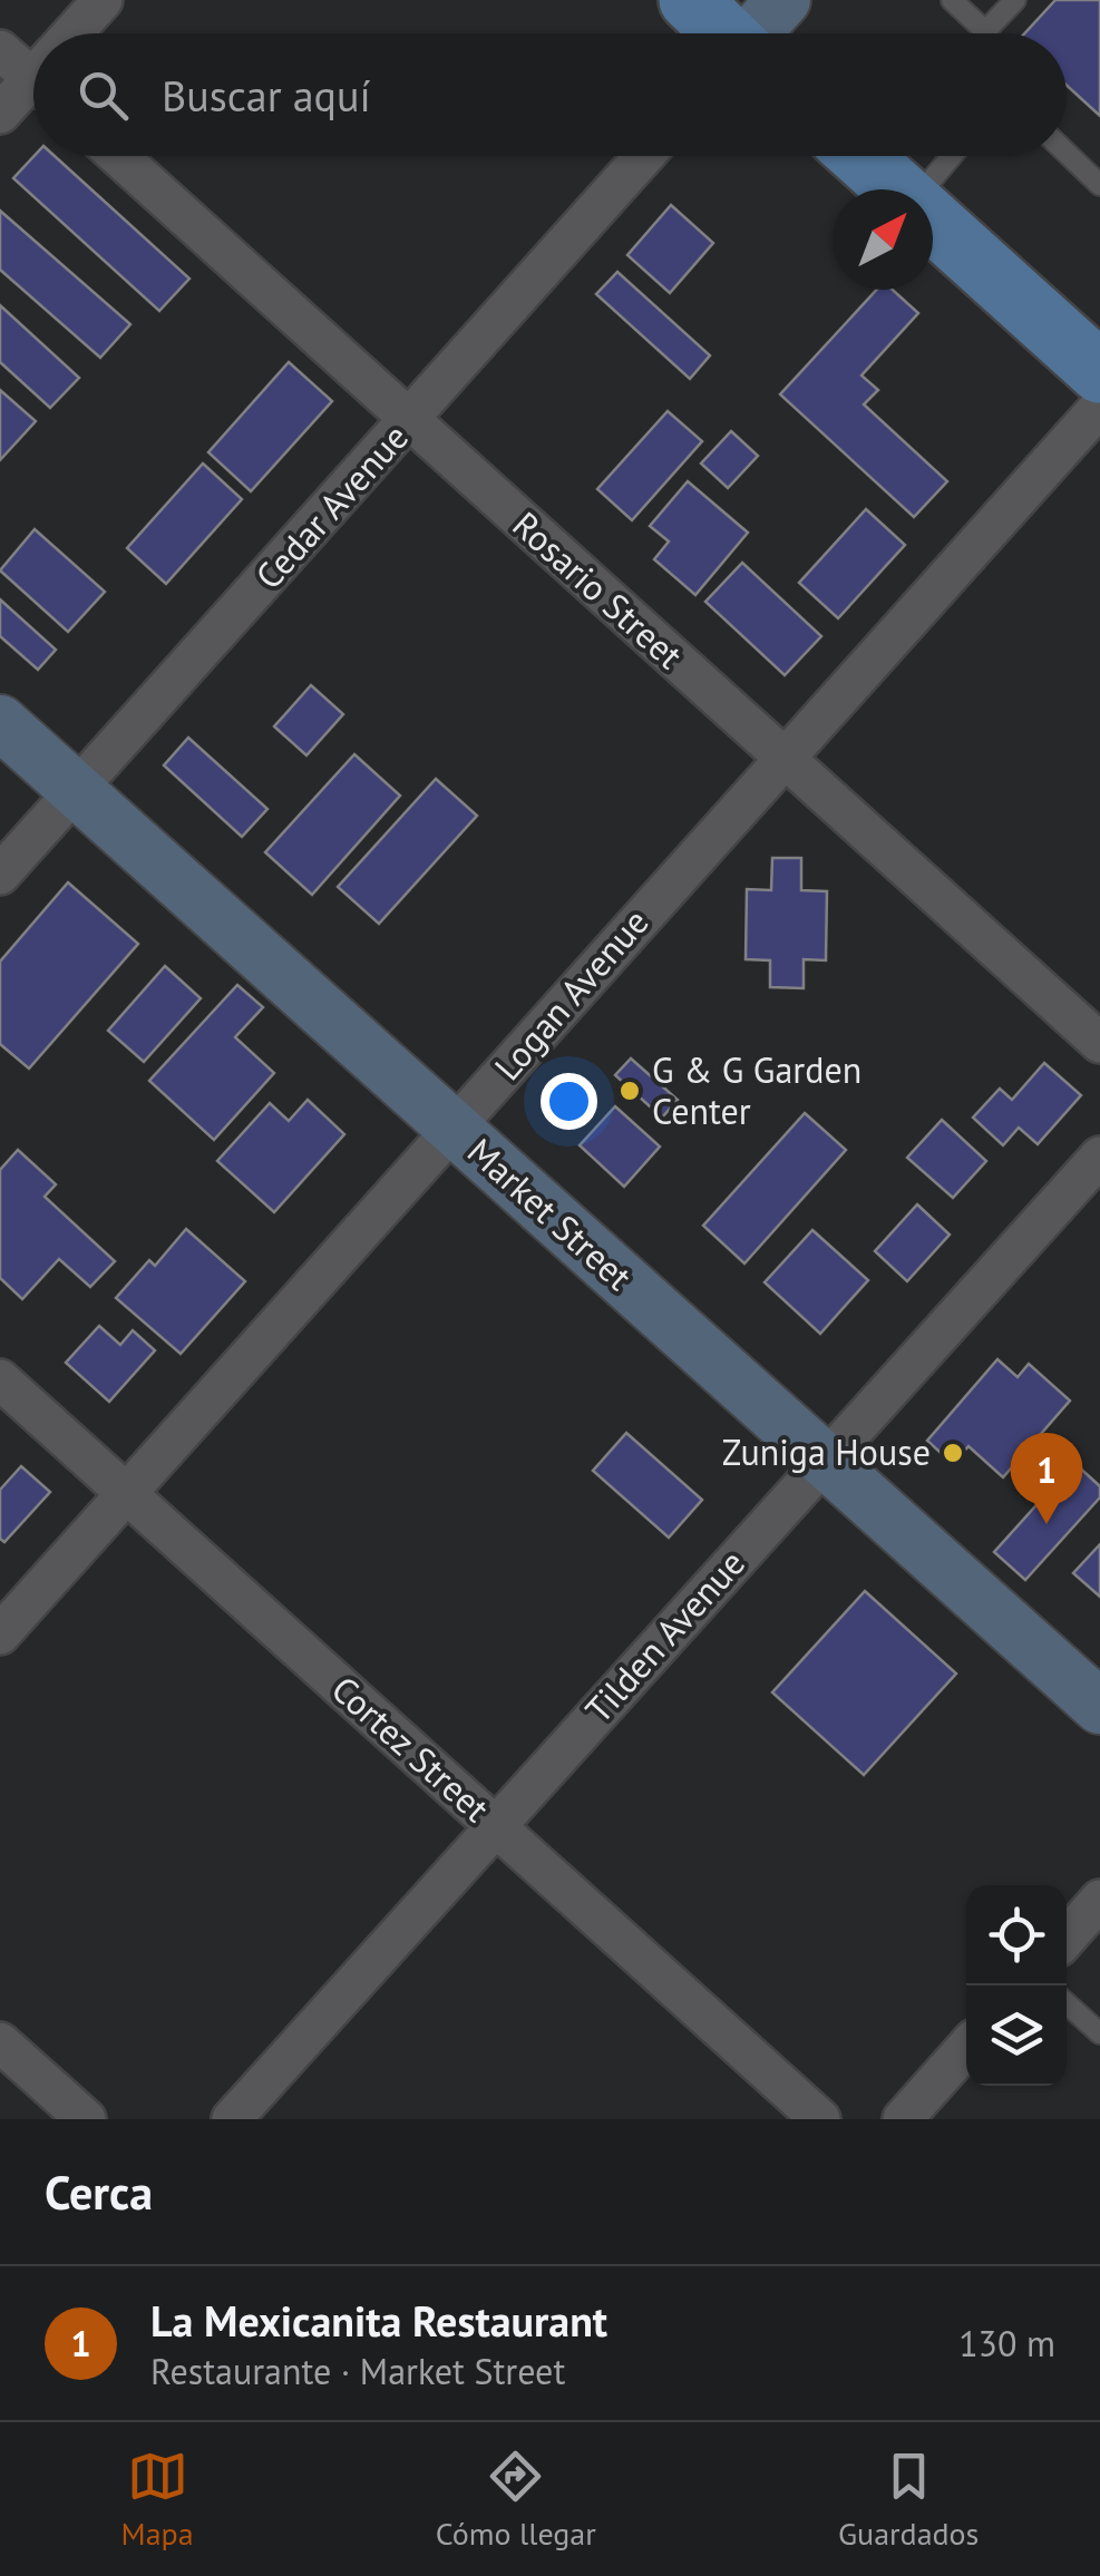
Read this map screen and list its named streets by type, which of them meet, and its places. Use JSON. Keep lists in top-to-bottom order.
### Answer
{
  "streets": {
    "street": [
      "Cedar Avenue",
      "Rosario Street",
      "Logan Avenue",
      "Market Street",
      "Tilden Avenue",
      "Cortez Street"
    ]
  },
  "crossings": [
    ["Cedar Avenue", "Rosario Street"],
    ["Cedar Avenue", "Market Street"],
    ["Rosario Street", "Logan Avenue"],
    ["Logan Avenue", "Market Street"],
    ["Logan Avenue", "Cortez Street"],
    ["Market Street", "Tilden Avenue"],
    ["Tilden Avenue", "Cortez Street"]
  ],
  "places": ["G & G Garden Center", "Zuniga House"],
  "north": "top right",
  "page": {
    "search": "Buscar aquí",
    "pins": "1",
    "heading": "Cerca",
    "list": [
      {
        "mark": "1",
        "name": "La Mexicanita Restaurant",
        "note": "Restaurante · Market Street",
        "value": "130 m"
      }
    ],
    "nav": ["Mapa", "Cómo llegar", "Guardados"]
  }
}
